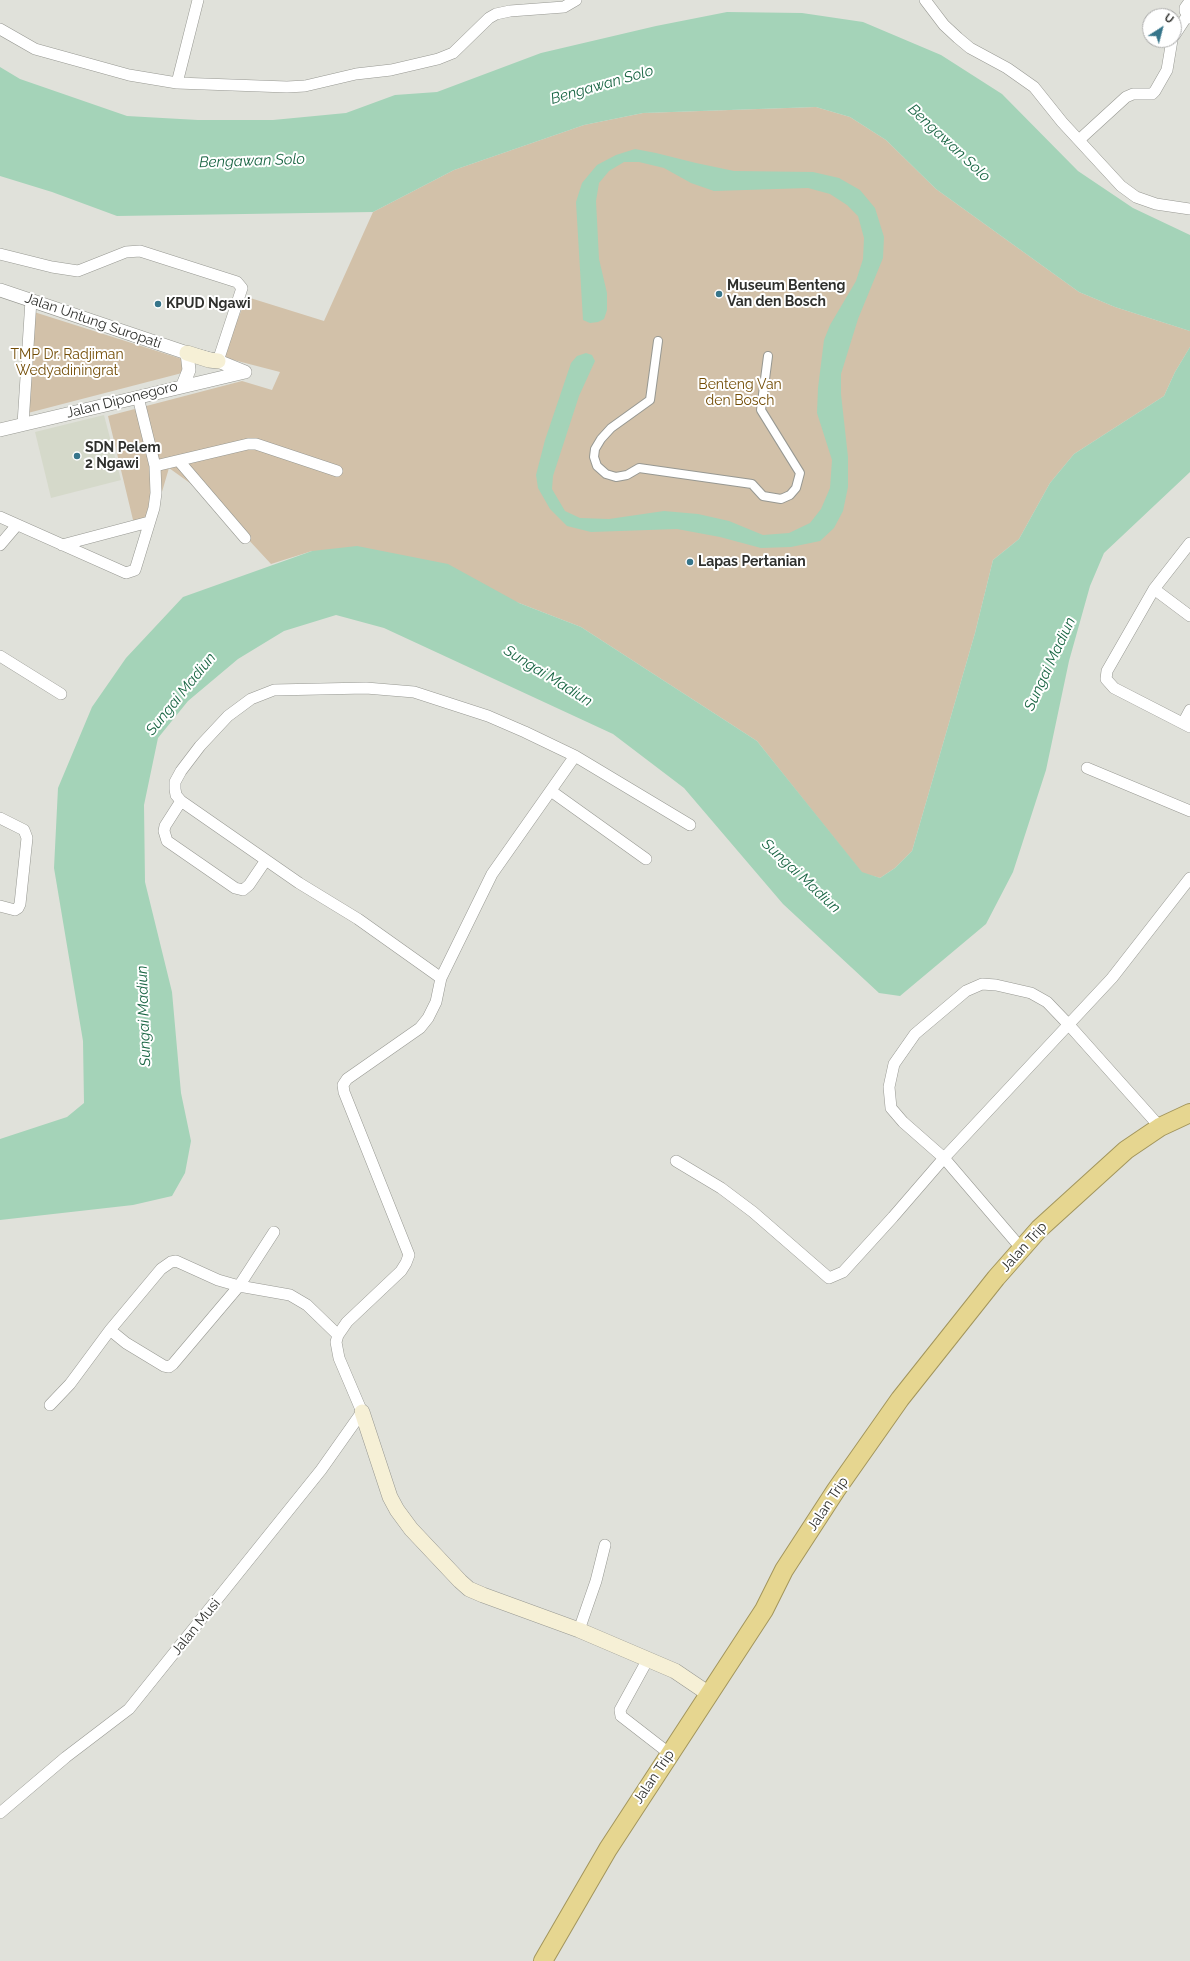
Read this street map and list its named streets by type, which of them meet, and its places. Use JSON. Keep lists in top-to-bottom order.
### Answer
{
  "streets": {
    "highway": ["Jalan Trip"],
    "main road": ["Jalan Untung Suropati"],
    "street": ["Jalan Diponegoro", "Jalan Musi"]
  },
  "crossings": [
    ["Jalan Untung Suropati", "Jalan Diponegoro"]
  ],
  "water": ["Bengawan Solo", "Sungai Madiun"],
  "parks": ["TMP Dr. Radjiman Wedyadiningrat", "Benteng Van den Bosch"],
  "places": [
    "Museum Benteng Van den Bosch",
    "KPUD Ngawi",
    "SDN Pelem 2 Ngawi",
    "Lapas Pertanian"
  ],
  "north": "top right"
}
